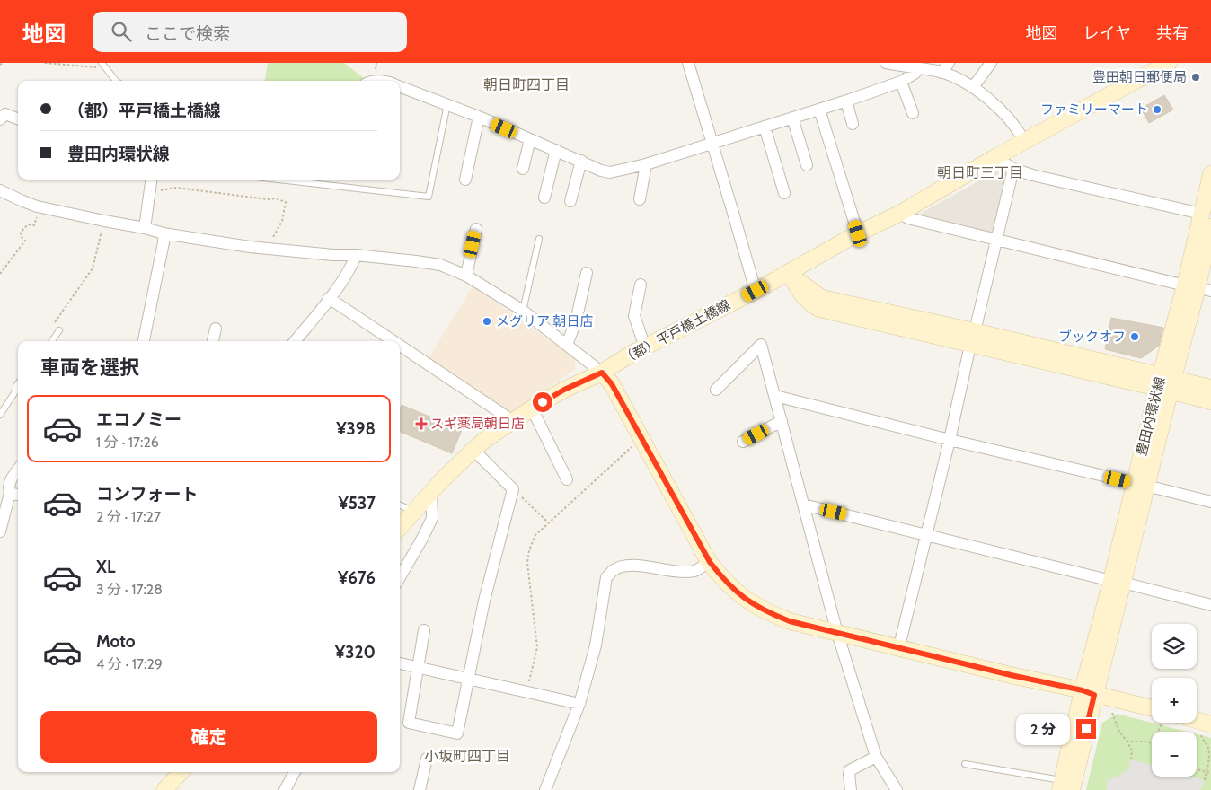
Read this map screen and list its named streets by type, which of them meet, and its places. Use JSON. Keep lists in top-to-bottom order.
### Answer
{
  "streets": {
    "street": ["（都）平戸橋土橋線", "豊田内環状線"]
  },
  "districts": ["朝日町四丁目", "朝日町三丁目", "小坂町四丁目"],
  "places": {
    "other": [
      "豊田朝日郵便局",
      "ファミリーマート",
      "メグリア 朝日店",
      "ブックオフ"
    ],
    "health": ["スギ薬局朝日店"]
  },
  "page": {
    "header": "地図",
    "search": "ここで検索",
    "nav": ["地図", "レイヤ", "共有"],
    "banner": ["（都）平戸橋土橋線", "豊田内環状線"],
    "heading": "車両を選択",
    "list": [
      {
        "name": "エコノミー",
        "note": "1 分 · 17:26",
        "value": "¥398"
      },
      {
        "name": "コンフォート",
        "note": "2 分 · 17:27",
        "value": "¥537"
      },
      {
        "name": "XL",
        "note": "3 分 · 17:28",
        "value": "¥676"
      },
      {
        "name": "Moto",
        "note": "4 分 · 17:29",
        "value": "¥320"
      }
    ],
    "map_buttons": ["+", "−"],
    "buttons": "確定",
    "bubble": "2 分"
  }
}
